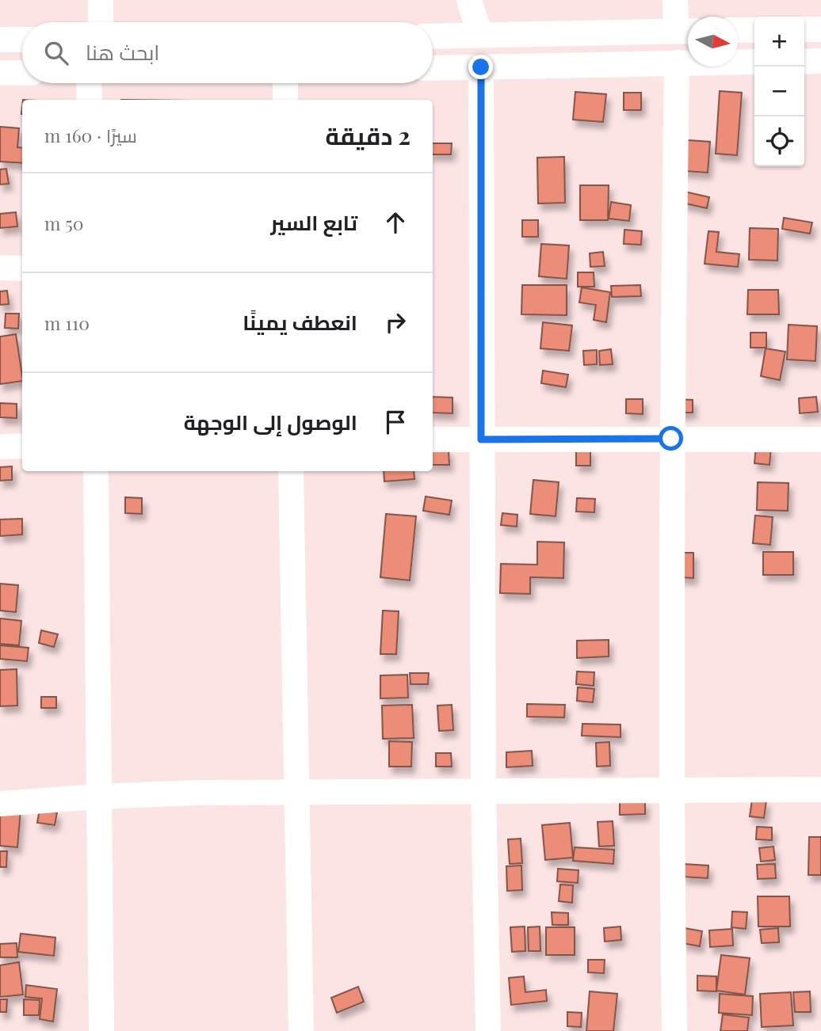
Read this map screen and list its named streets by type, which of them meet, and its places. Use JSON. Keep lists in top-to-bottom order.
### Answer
{
  "north": "right",
  "page": {
    "map_buttons": ["+", "−"],
    "search": "ابحث هنا",
    "heading": ["2 دقيقة", "سيرًا · 160 m"],
    "list": [
      ["تابع السير", "50 m"],
      ["انعطف يمينًا", "110 m"],
      "الوصول إلى الوجهة"
    ]
  }
}
